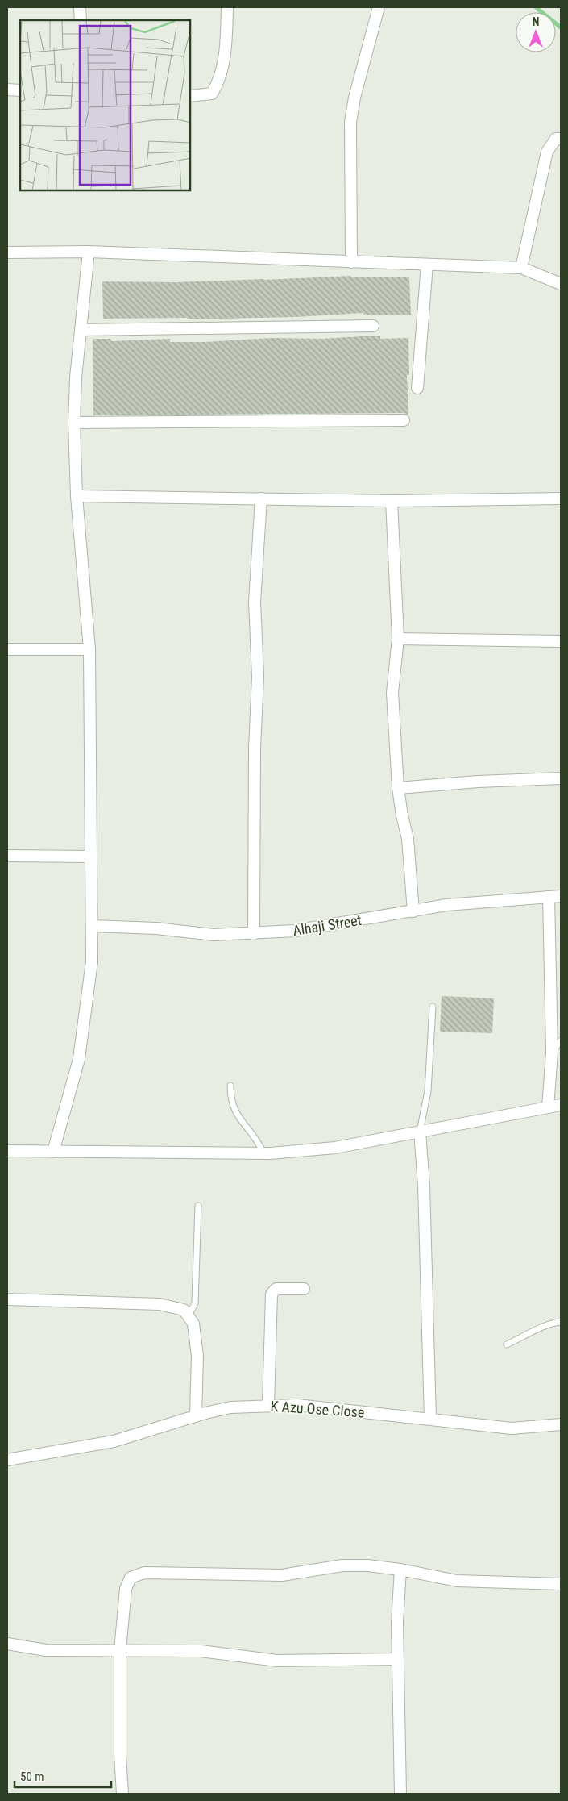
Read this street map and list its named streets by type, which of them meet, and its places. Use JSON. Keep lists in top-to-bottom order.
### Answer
{
  "streets": {
    "street": ["Alhaji Street", "K Azu Ose Close"]
  },
  "scale_bar": "50 m",
  "north": "top"
}
